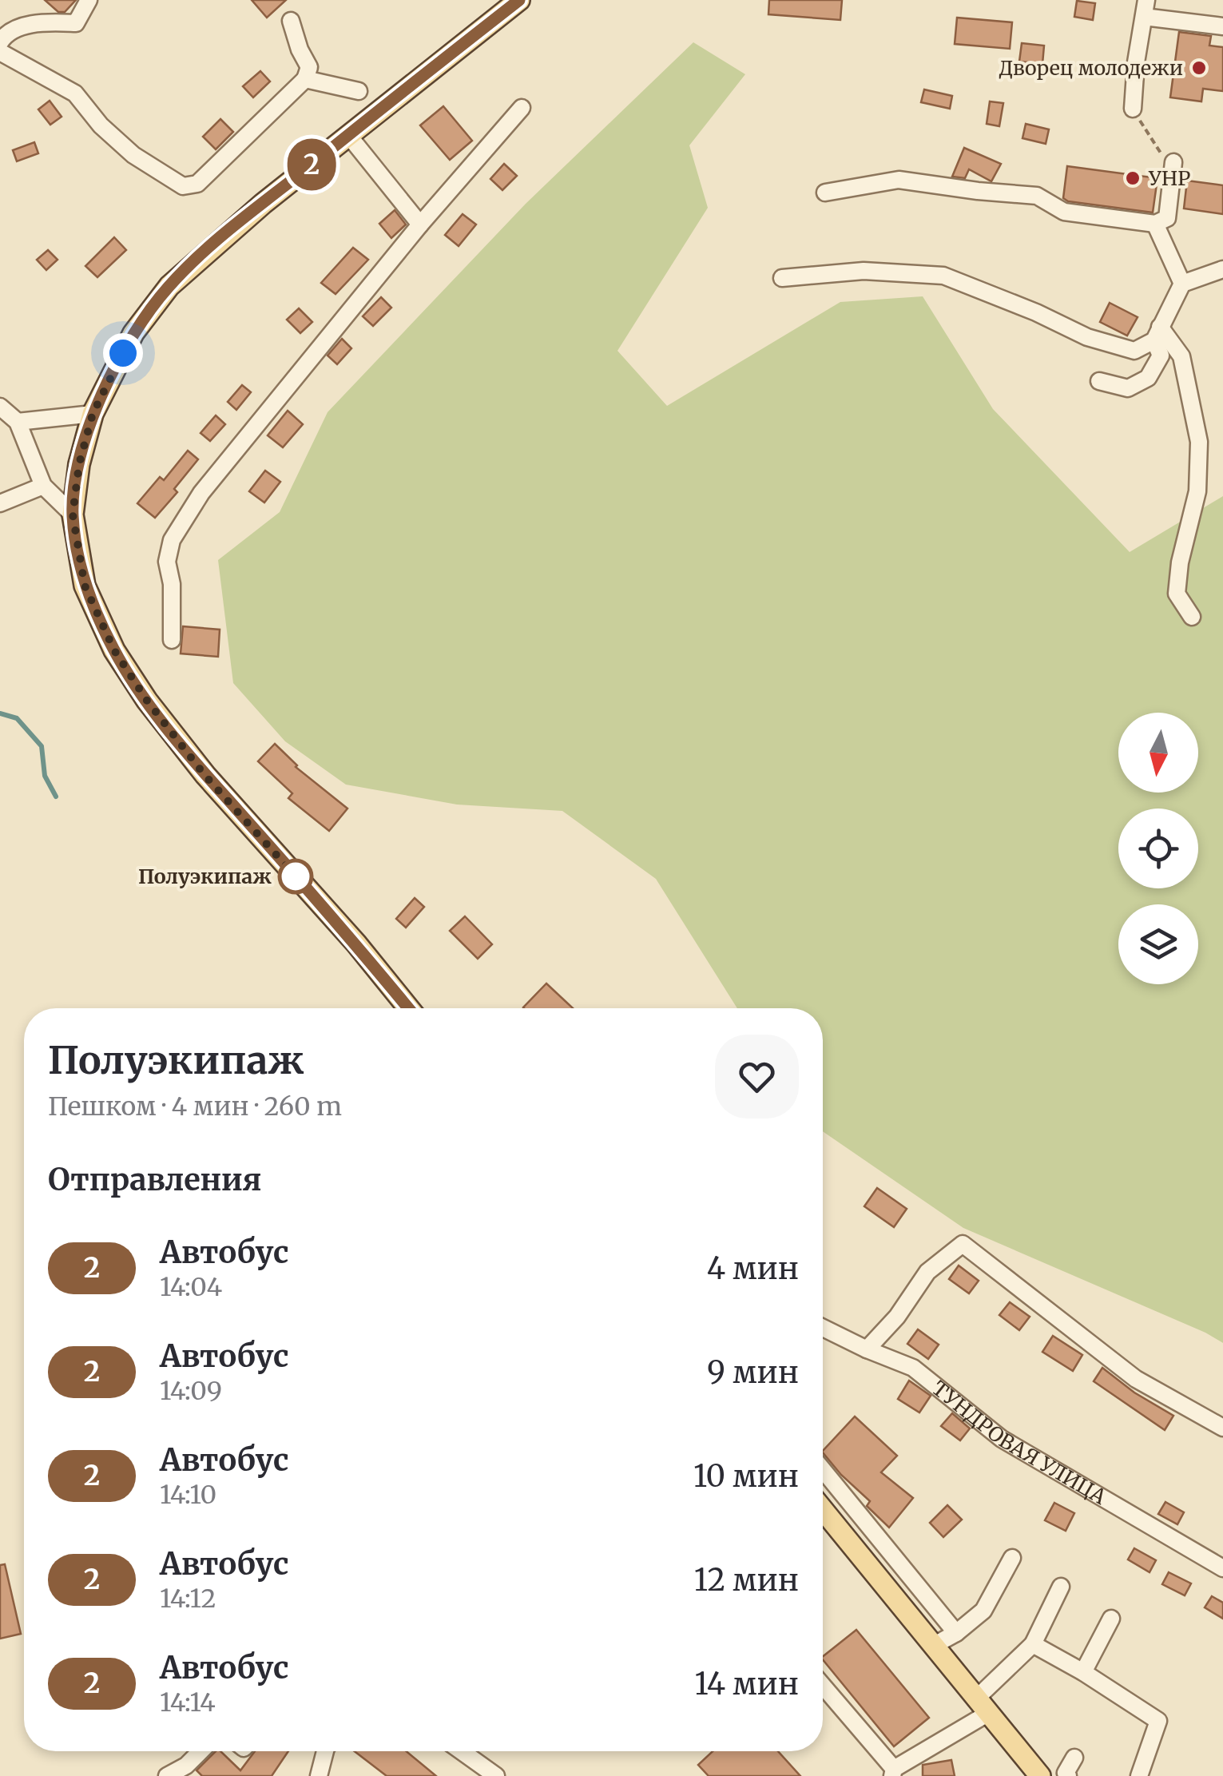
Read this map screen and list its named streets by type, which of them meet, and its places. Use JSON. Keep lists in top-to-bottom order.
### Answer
{
  "streets": {
    "street": ["ТУНДРОВАЯ УЛИЦА"]
  },
  "places": ["Дворец молодежи", "УНР", "Полуэкипаж"],
  "lines": ["bus line 2"],
  "north": "bottom",
  "page": {
    "on_map": "2",
    "heading": [
      ["Полуэкипаж", "Пешком · 4 мин · 260 m"],
      "Отправления"
    ],
    "list": [
      {
        "mark": "2",
        "name": "Автобус",
        "note": "14:04",
        "value": "4 мин"
      },
      {
        "mark": "2",
        "name": "Автобус",
        "note": "14:09",
        "value": "9 мин"
      },
      {
        "mark": "2",
        "name": "Автобус",
        "note": "14:10",
        "value": "10 мин"
      },
      {
        "mark": "2",
        "name": "Автобус",
        "note": "14:12",
        "value": "12 мин"
      },
      {
        "mark": "2",
        "name": "Автобус",
        "note": "14:14",
        "value": "14 мин"
      }
    ]
  }
}
